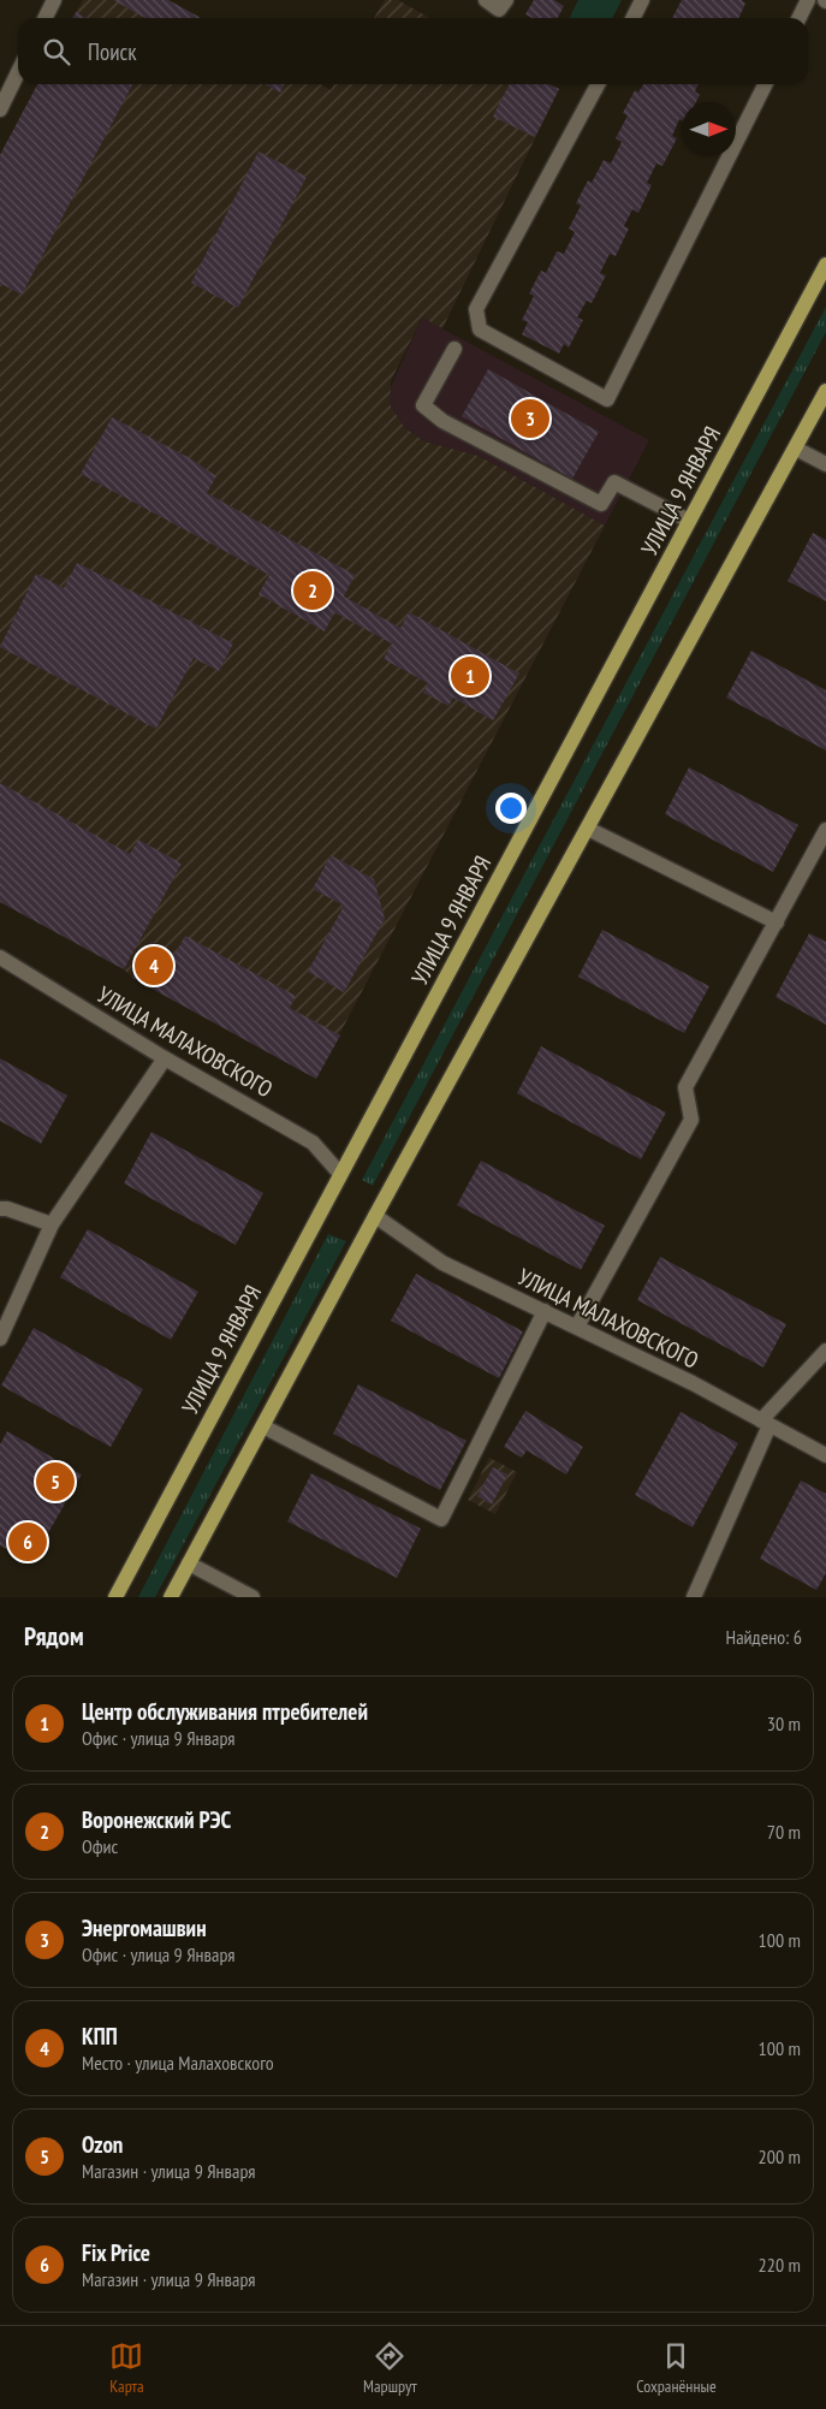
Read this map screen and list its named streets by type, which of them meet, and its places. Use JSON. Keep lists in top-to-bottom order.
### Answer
{
  "streets": {
    "main road": ["УЛИЦА 9 ЯНВАРЯ"],
    "street": ["УЛИЦА МАЛАХОВСКОГО"]
  },
  "crossings": [
    ["УЛИЦА 9 ЯНВАРЯ", "УЛИЦА МАЛАХОВСКОГО"]
  ],
  "north": "right",
  "page": {
    "search": "Поиск",
    "pins": [
      "3",
      "2",
      "1",
      "4",
      "5",
      "6"
    ],
    "heading": ["Рядом", "Найдено: 6"],
    "list": [
      {
        "mark": "1",
        "name": "Центр обслуживания птребителей",
        "note": "Офис · улица 9 Января",
        "value": "30 m"
      },
      {
        "mark": "2",
        "name": "Воронежский РЭС",
        "note": "Офис",
        "value": "70 m"
      },
      {
        "mark": "3",
        "name": "Энергомашвин",
        "note": "Офис · улица 9 Января",
        "value": "100 m"
      },
      {
        "mark": "4",
        "name": "КПП",
        "note": "Место · улица Малаховского",
        "value": "100 m"
      },
      {
        "mark": "5",
        "name": "Ozon",
        "note": "Магазин · улица 9 Января",
        "value": "200 m"
      },
      {
        "mark": "6",
        "name": "Fix Price",
        "note": "Магазин · улица 9 Января",
        "value": "220 m"
      }
    ],
    "nav": ["Карта", "Маршрут", "Сохранённые"]
  }
}
